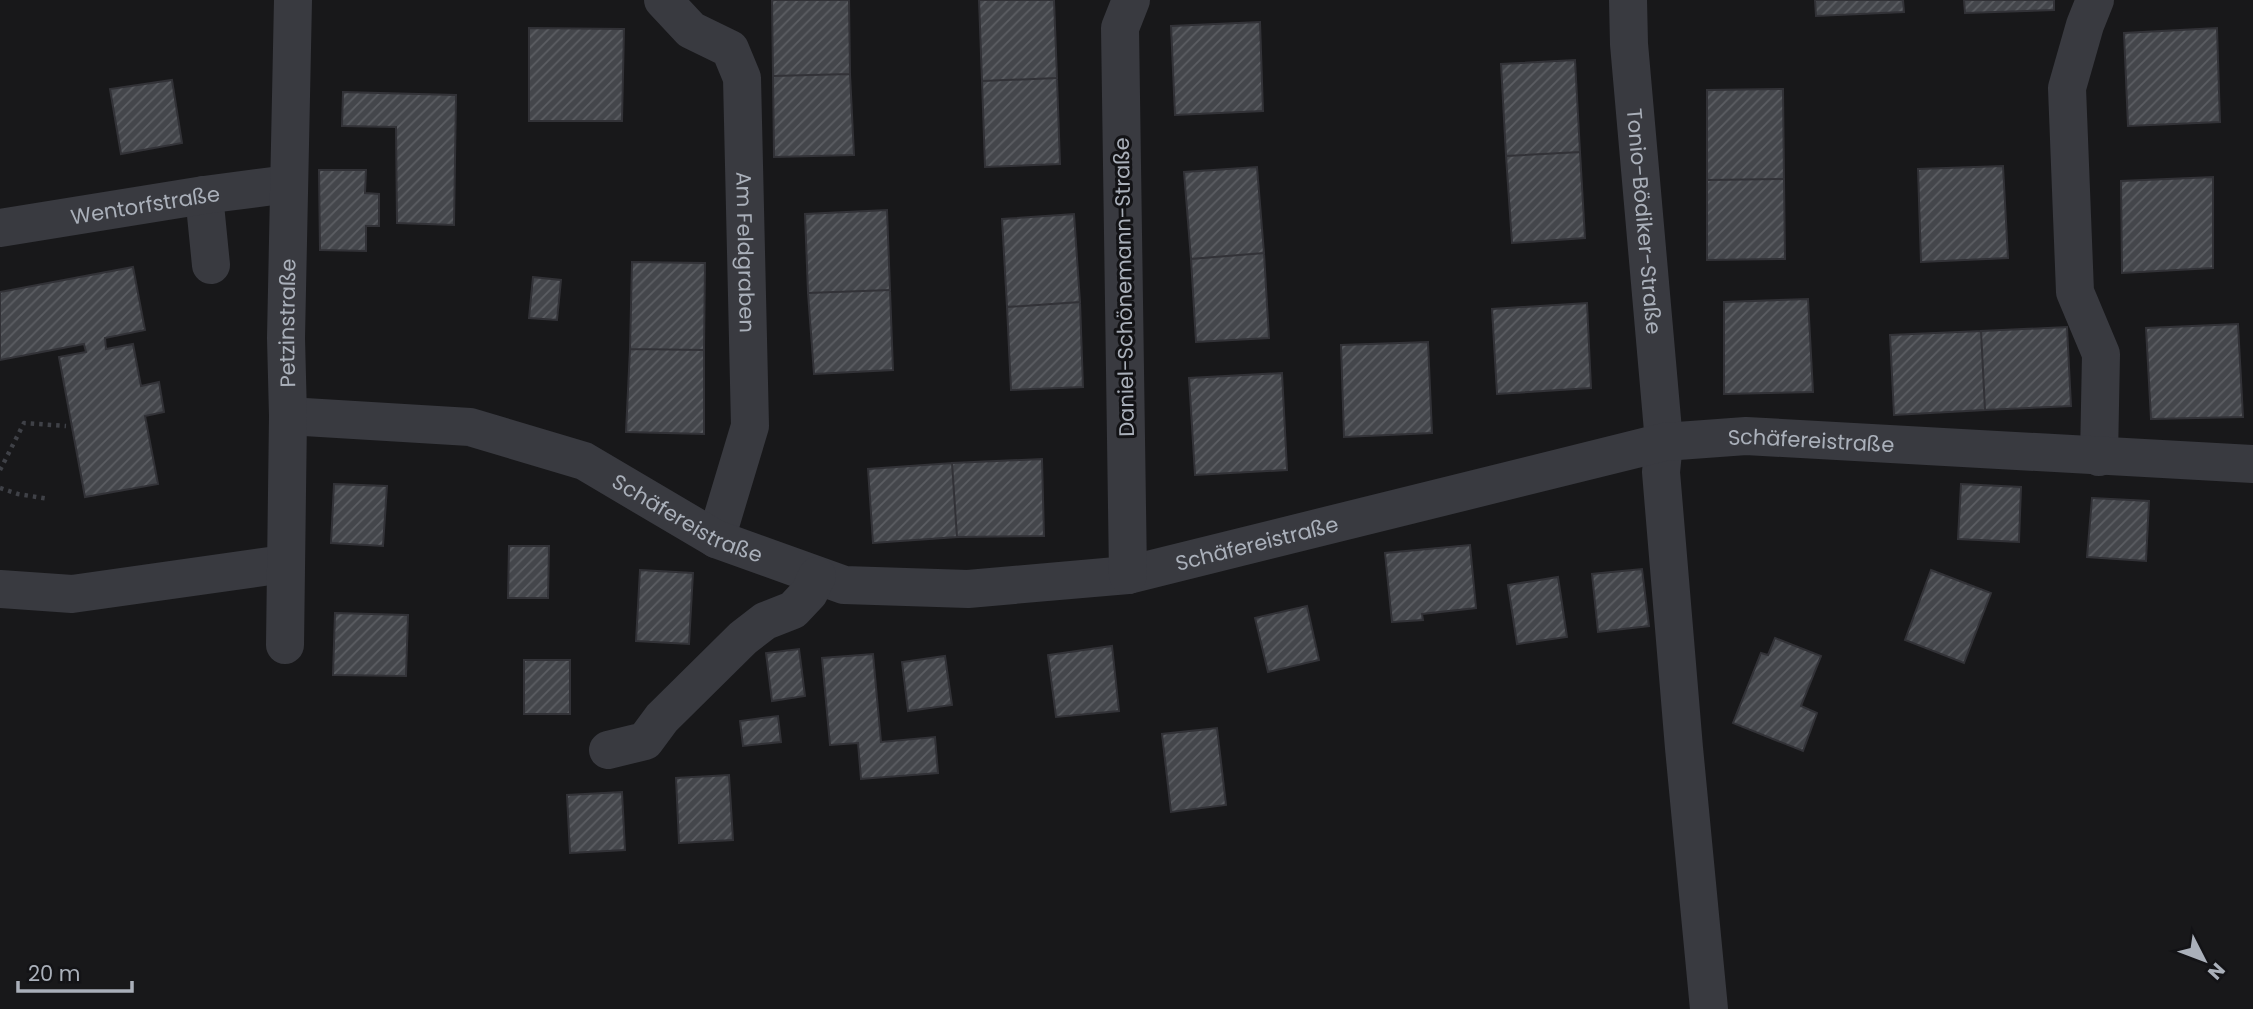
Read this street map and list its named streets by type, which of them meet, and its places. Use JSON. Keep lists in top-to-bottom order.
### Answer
{
  "streets": {
    "street": [
      "Wentorfstraße",
      "Tonio-Bödiker-Straße",
      "Am Feldgraben",
      "Daniel-Schönemann-Straße",
      "Petzinstraße",
      "Schäfereistraße"
    ]
  },
  "crossings": [
    ["Wentorfstraße", "Petzinstraße"],
    ["Tonio-Bödiker-Straße", "Schäfereistraße"],
    ["Am Feldgraben", "Schäfereistraße"],
    ["Daniel-Schönemann-Straße", "Schäfereistraße"],
    ["Petzinstraße", "Schäfereistraße"]
  ],
  "scale_bar": "20 m",
  "north": "bottom right"
}
